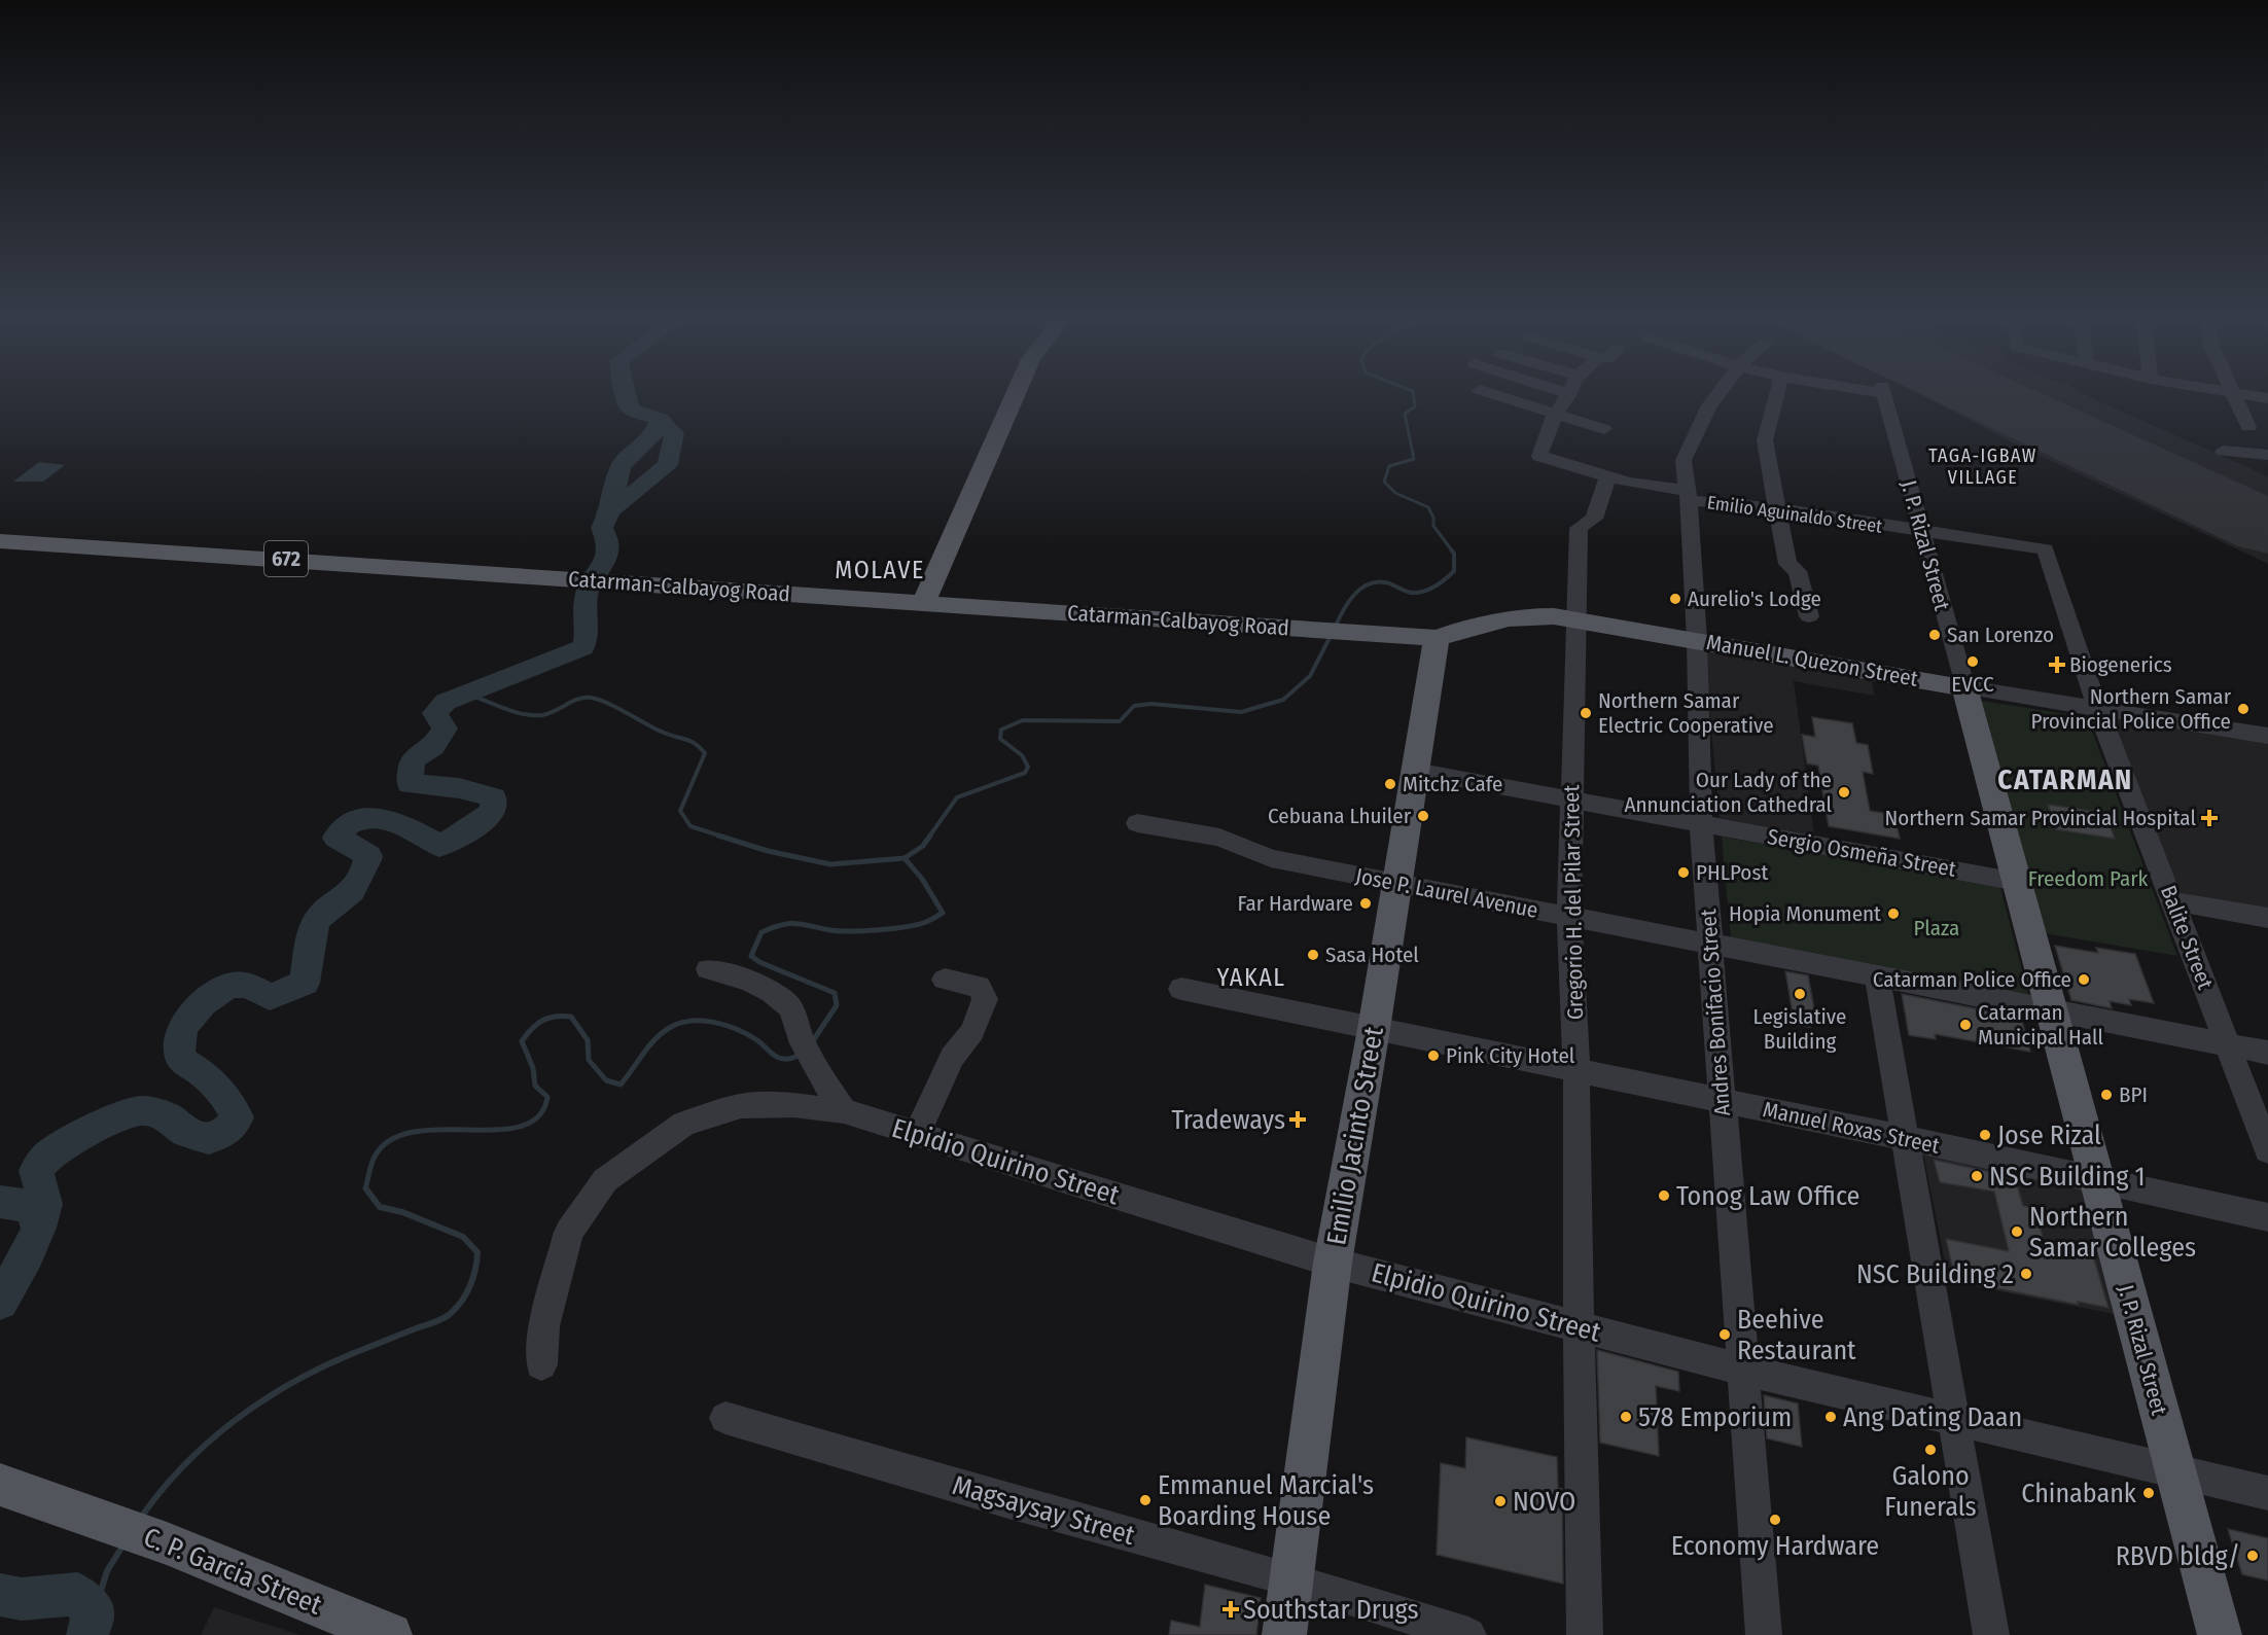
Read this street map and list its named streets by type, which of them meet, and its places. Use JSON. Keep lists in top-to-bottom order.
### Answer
{
  "streets": {
    "main road": [
      "J. P. Rizal Street",
      "672",
      "Catarman-Calbayog Road",
      "Manuel L. Quezon Street",
      "Emilio Jacinto Street",
      "C. P. Garcia Street"
    ],
    "street": [
      "Emilio Aguinaldo Street",
      "Sergio Osmeña Street",
      "Jose P. Laurel Avenue",
      "Gregorio H. del Pilar Street",
      "Balite Street",
      "Andres Bonifacio Street",
      "Manuel Roxas Street",
      "Elpidio Quirino Street",
      "Magsaysay Street"
    ]
  },
  "crossings": [
    ["Emilio Aguinaldo Street", "J. P. Rizal Street"],
    ["Emilio Aguinaldo Street", "Gregorio H. del Pilar Street"],
    ["Emilio Aguinaldo Street", "Balite Street"],
    ["Emilio Aguinaldo Street", "Andres Bonifacio Street"],
    ["J. P. Rizal Street", "Manuel L. Quezon Street"],
    ["J. P. Rizal Street", "Sergio Osmeña Street"],
    ["J. P. Rizal Street", "Jose P. Laurel Avenue"],
    ["J. P. Rizal Street", "Manuel Roxas Street"],
    ["J. P. Rizal Street", "Elpidio Quirino Street"],
    ["Catarman-Calbayog Road", "Manuel L. Quezon Street"],
    ["Manuel L. Quezon Street", "Gregorio H. del Pilar Street"],
    ["Manuel L. Quezon Street", "Balite Street"],
    ["Manuel L. Quezon Street", "Andres Bonifacio Street"],
    ["Manuel L. Quezon Street", "Emilio Jacinto Street"],
    ["Sergio Osmeña Street", "Gregorio H. del Pilar Street"],
    ["Sergio Osmeña Street", "Andres Bonifacio Street"],
    ["Sergio Osmeña Street", "Emilio Jacinto Street"],
    ["Jose P. Laurel Avenue", "Gregorio H. del Pilar Street"],
    ["Jose P. Laurel Avenue", "Balite Street"],
    ["Jose P. Laurel Avenue", "Andres Bonifacio Street"],
    ["Jose P. Laurel Avenue", "Emilio Jacinto Street"],
    ["Gregorio H. del Pilar Street", "Manuel Roxas Street"],
    ["Gregorio H. del Pilar Street", "Elpidio Quirino Street"],
    ["Andres Bonifacio Street", "Manuel Roxas Street"],
    ["Andres Bonifacio Street", "Elpidio Quirino Street"],
    ["Manuel Roxas Street", "Emilio Jacinto Street"],
    ["Emilio Jacinto Street", "Elpidio Quirino Street"],
    ["Emilio Jacinto Street", "Magsaysay Street"]
  ],
  "districts": [
    "TAGA-IGBAW VILLAGE",
    "MOLAVE",
    "CATARMAN",
    "YAKAL"
  ],
  "parks": ["Freedom Park", "Plaza"],
  "places": {
    "other": [
      "Aurelio's Lodge",
      "San Lorenzo",
      "EVCC",
      "Northern Samar Provincial Police Office",
      "Northern Samar Electric Cooperative",
      "Mitchz Cafe",
      "Our Lady of the Annunciation Cathedral",
      "Cebuana Lhuiler",
      "PHLPost",
      "Far Hardware",
      "Hopia Monument",
      "Sasa Hotel",
      "Catarman Police Office",
      "Legislative Building",
      "Catarman Municipal Hall",
      "Pink City Hotel",
      "BPI",
      "Jose Rizal",
      "NSC Building 1",
      "Tonog Law Office",
      "Northern Samar Colleges",
      "NSC Building 2",
      "Beehive Restaurant",
      "578 Emporium",
      "Ang Dating Daan",
      "Galono Funerals",
      "Chinabank",
      "Emmanuel Marcial's Boarding House",
      "NOVO",
      "Economy Hardware",
      "RBVD bldg/"
    ],
    "health": [
      "Biogenerics",
      "Northern Samar Provincial Hospital",
      "Tradeways",
      "Southstar Drugs"
    ]
  }
}
